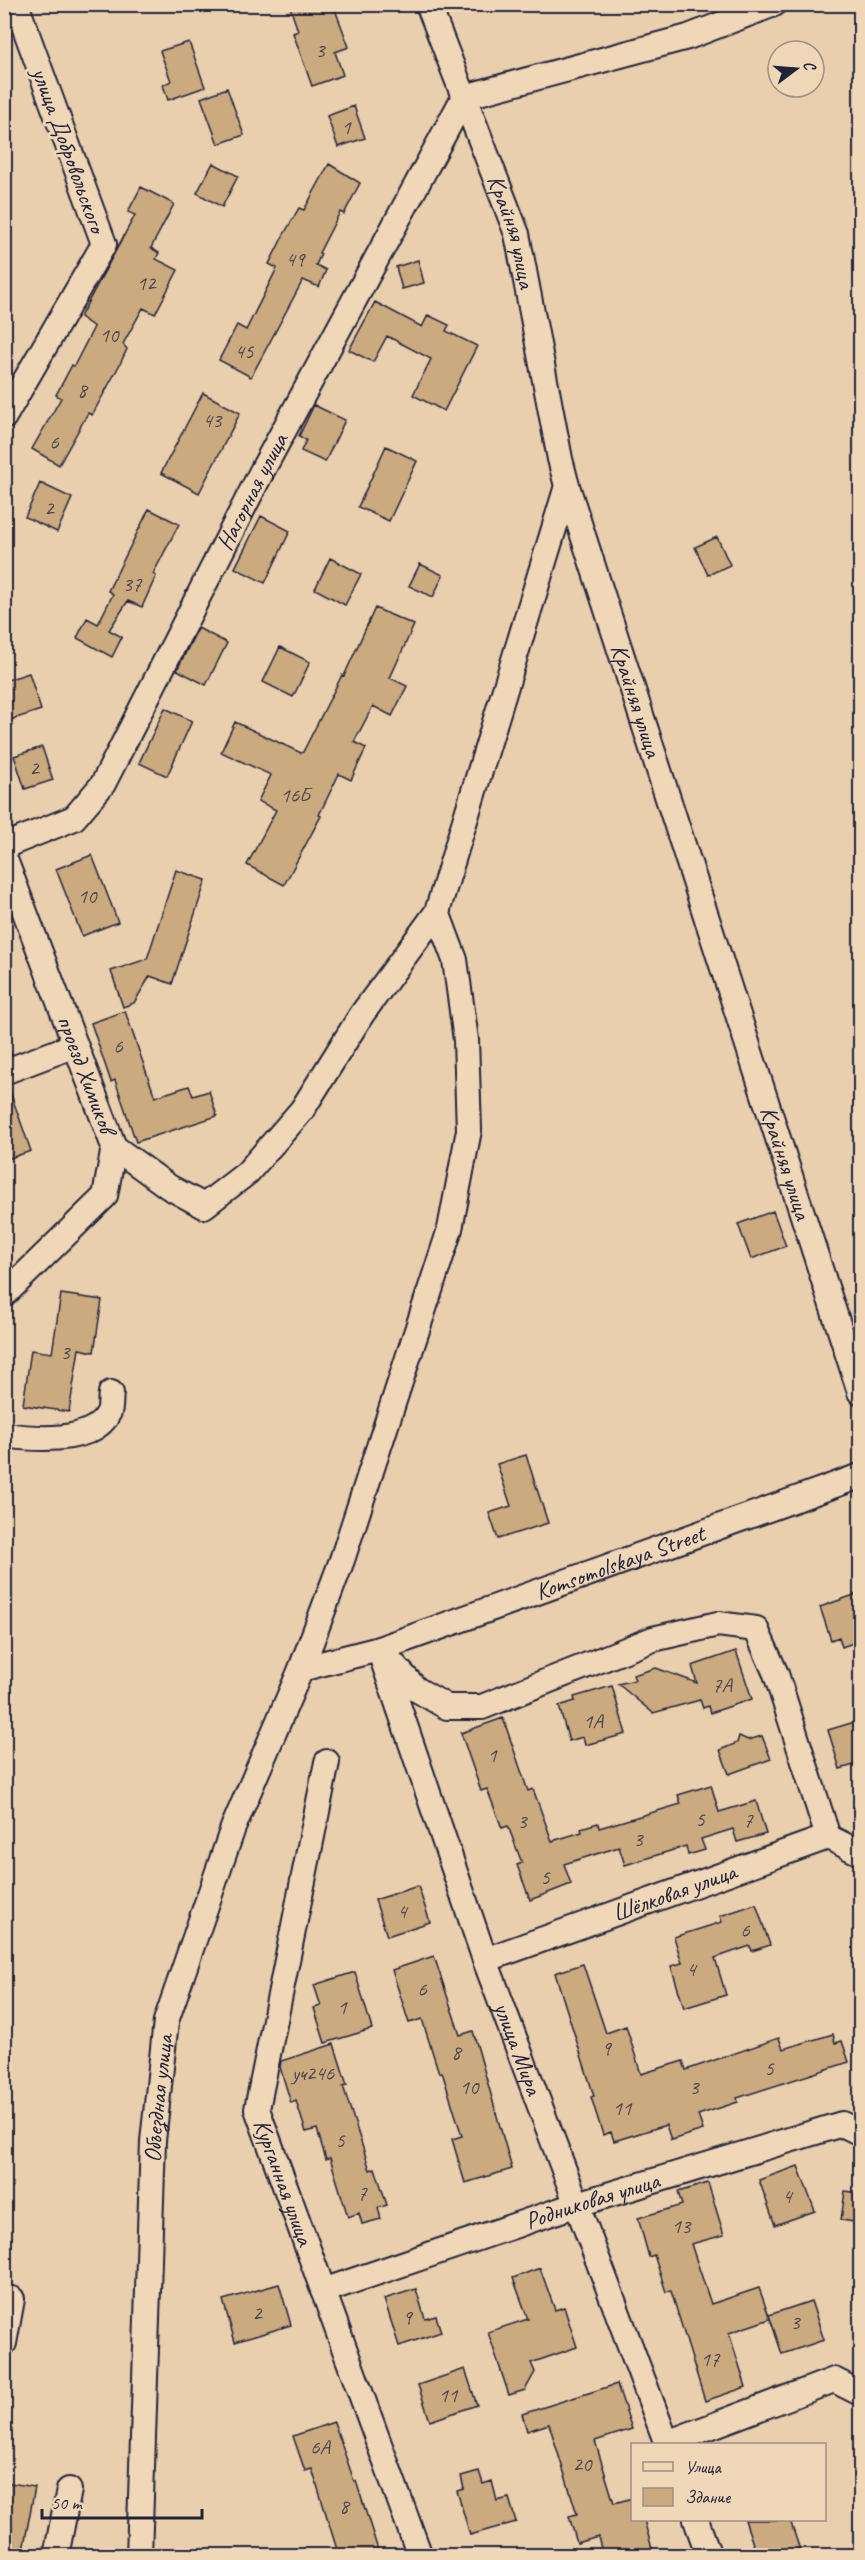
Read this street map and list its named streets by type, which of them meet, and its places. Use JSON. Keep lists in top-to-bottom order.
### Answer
{
  "streets": {
    "street": [
      "улица Добровольского",
      "Крайняя улица",
      "Нагорная улица",
      "проезд Химиков",
      "Komsomolskaya Street",
      "Шёлковая улица",
      "улица Мира",
      "Объездная улица",
      "Курганная улица",
      "Родниковая улица"
    ]
  },
  "crossings": [
    ["Крайняя улица", "Нагорная улица"],
    ["Komsomolskaya Street", "улица Мира"],
    ["Komsomolskaya Street", "Объездная улица"],
    ["Шёлковая улица", "улица Мира"],
    ["улица Мира", "Родниковая улица"],
    ["Курганная улица", "Родниковая улица"]
  ],
  "house_numbers": [
    "3",
    "1",
    "49",
    "12",
    "10",
    "45",
    "8",
    "43",
    "6",
    "2",
    "37",
    "2",
    "16Б",
    "10",
    "6",
    "3",
    "7А",
    "1А",
    "1",
    "5",
    "7",
    "3",
    "3",
    "5",
    "4",
    "6",
    "4",
    "6",
    "1",
    "9",
    "8",
    "5",
    "уч246",
    "10",
    "3",
    "11",
    "5",
    "7",
    "4",
    "13",
    "2",
    "9",
    "3",
    "17",
    "11",
    "6А",
    "20",
    "8"
  ],
  "legend": ["Улица", "Здание"],
  "scale_bar": "50 m",
  "north": "right"
}
